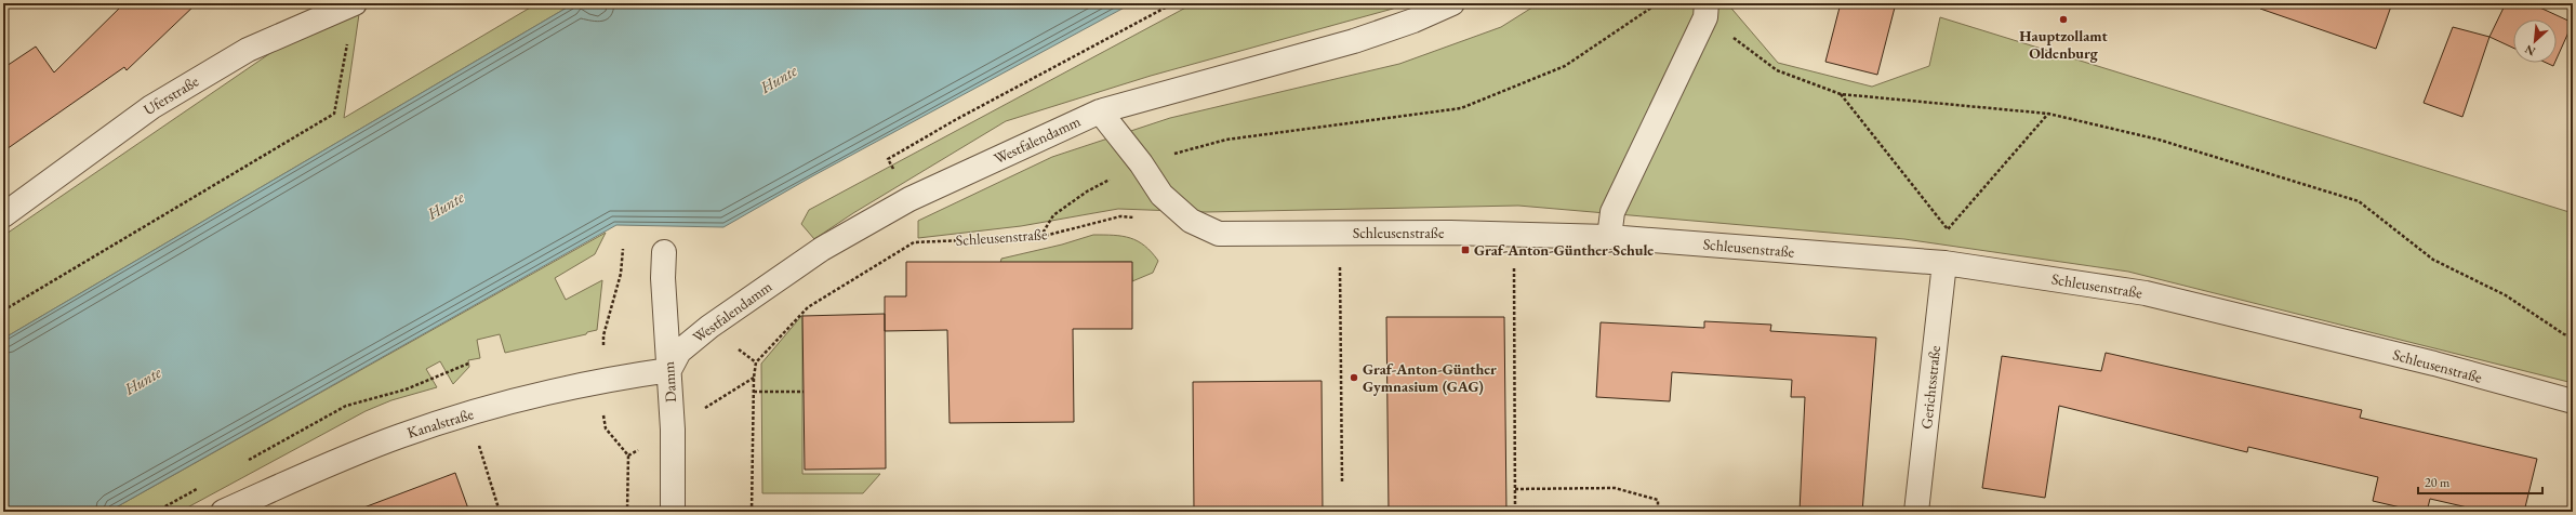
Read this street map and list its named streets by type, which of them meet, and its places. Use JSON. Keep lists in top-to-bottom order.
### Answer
{
  "streets": {
    "street": [
      "Uferstraße",
      "Westfalendamm",
      "Schleusenstraße",
      "Damm",
      "Gerichtsstraße",
      "Kanalstraße"
    ]
  },
  "crossings": [
    ["Westfalendamm", "Schleusenstraße"],
    ["Westfalendamm", "Damm"],
    ["Westfalendamm", "Kanalstraße"],
    ["Schleusenstraße", "Gerichtsstraße"],
    ["Damm", "Kanalstraße"]
  ],
  "water": ["Hunte"],
  "places": {
    "other": ["Hauptzollamt Oldenburg", "Graf-Anton-Günther Gymnasium (GAG)"],
    "transit": ["Graf-Anton-Günther-Schule"]
  },
  "scale_bar": "20 m",
  "north": "bottom left"
}
